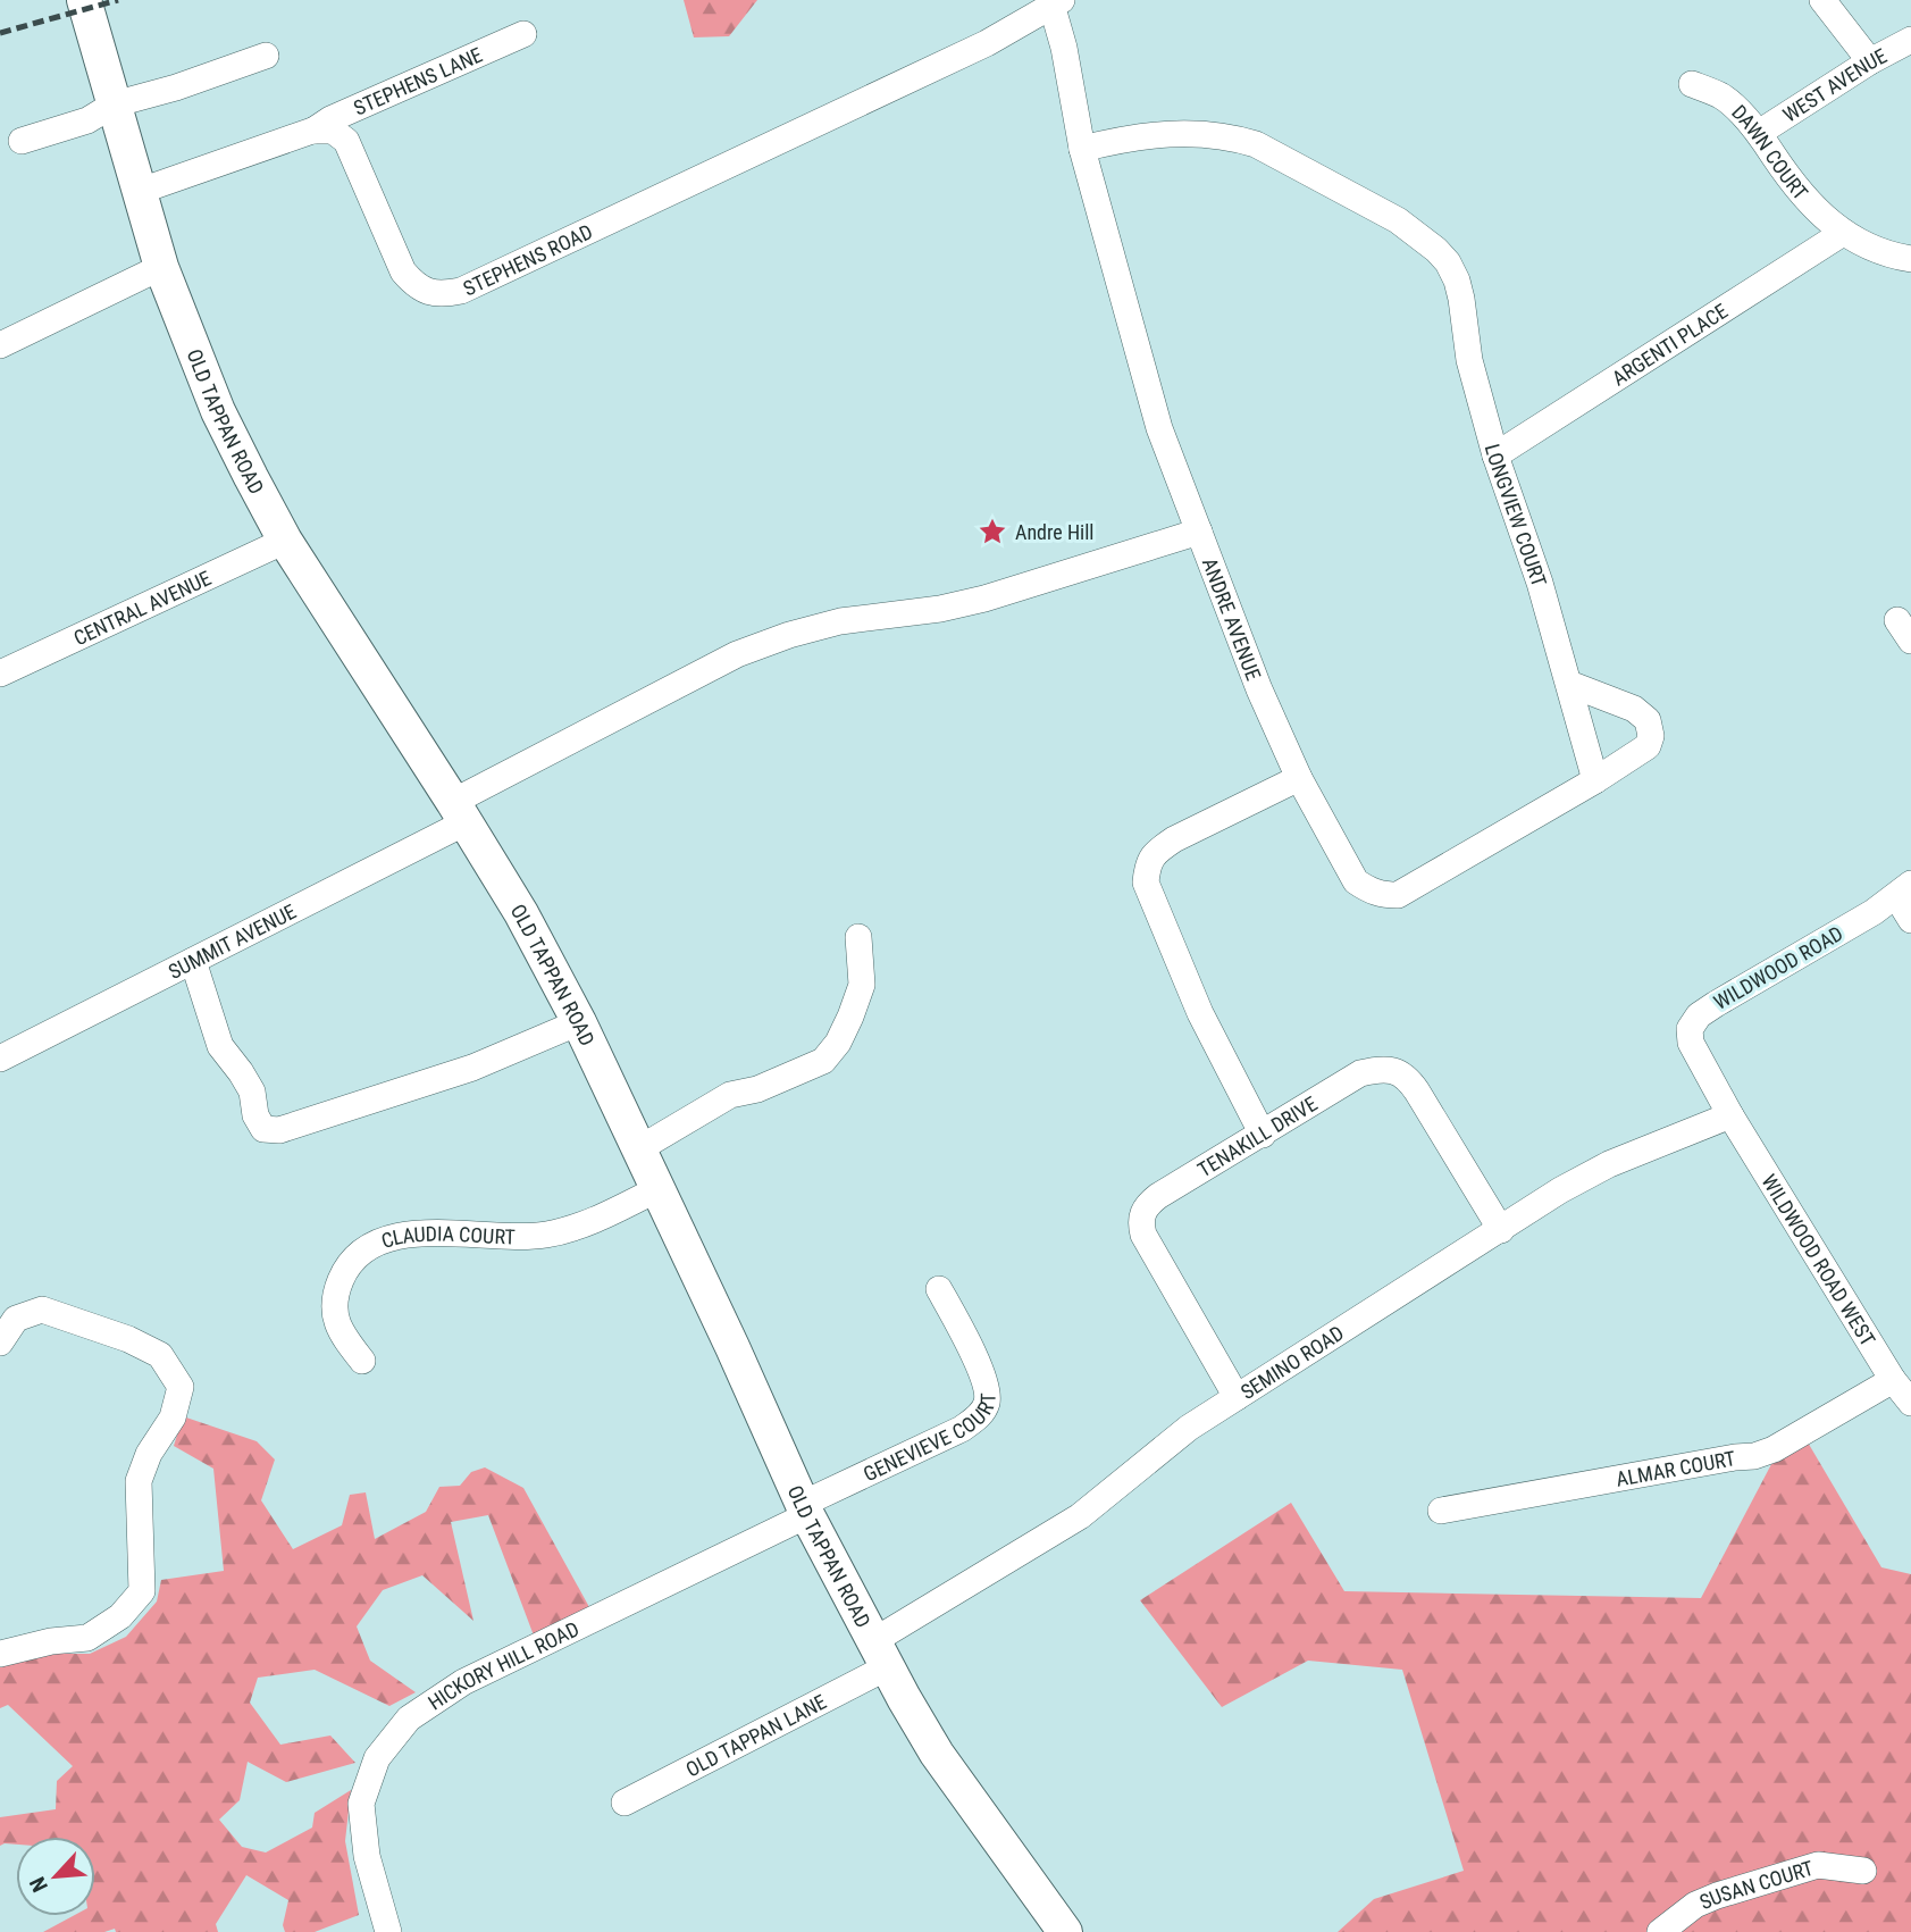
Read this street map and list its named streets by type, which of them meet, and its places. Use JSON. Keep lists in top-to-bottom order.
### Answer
{
  "streets": {
    "main road": ["OLD TAPPAN ROAD"],
    "street": [
      "STEPHENS LANE",
      "WEST AVENUE",
      "DAWN COURT",
      "STEPHENS ROAD",
      "ARGENTI PLACE",
      "LONGVIEW COURT",
      "CENTRAL AVENUE",
      "ANDRE AVENUE",
      "SUMMIT AVENUE",
      "WILDWOOD ROAD",
      "TENAKILL DRIVE",
      "CLAUDIA COURT",
      "WILDWOOD ROAD WEST",
      "SEMINO ROAD",
      "GENEVIEVE COURT",
      "ALMAR COURT",
      "HICKORY HILL ROAD",
      "OLD TAPPAN LANE",
      "SUSAN COURT"
    ]
  },
  "crossings": [
    ["STEPHENS LANE", "STEPHENS ROAD"],
    ["WEST AVENUE", "DAWN COURT"],
    ["DAWN COURT", "ARGENTI PLACE"],
    ["STEPHENS ROAD", "ANDRE AVENUE"],
    ["ARGENTI PLACE", "LONGVIEW COURT"],
    ["OLD TAPPAN ROAD", "CENTRAL AVENUE"],
    ["OLD TAPPAN ROAD", "SUMMIT AVENUE"],
    ["OLD TAPPAN ROAD", "CLAUDIA COURT"],
    ["OLD TAPPAN ROAD", "SEMINO ROAD"],
    ["OLD TAPPAN ROAD", "GENEVIEVE COURT"],
    ["OLD TAPPAN ROAD", "HICKORY HILL ROAD"],
    ["OLD TAPPAN ROAD", "OLD TAPPAN LANE"],
    ["LONGVIEW COURT", "ANDRE AVENUE"],
    ["WILDWOOD ROAD", "WILDWOOD ROAD WEST"],
    ["WILDWOOD ROAD", "SEMINO ROAD"],
    ["TENAKILL DRIVE", "SEMINO ROAD"],
    ["WILDWOOD ROAD WEST", "SEMINO ROAD"],
    ["WILDWOOD ROAD WEST", "ALMAR COURT"],
    ["SEMINO ROAD", "OLD TAPPAN LANE"],
    ["GENEVIEVE COURT", "HICKORY HILL ROAD"]
  ],
  "places": {
    "place": ["Andre Hill"]
  },
  "north": "bottom left"
}
